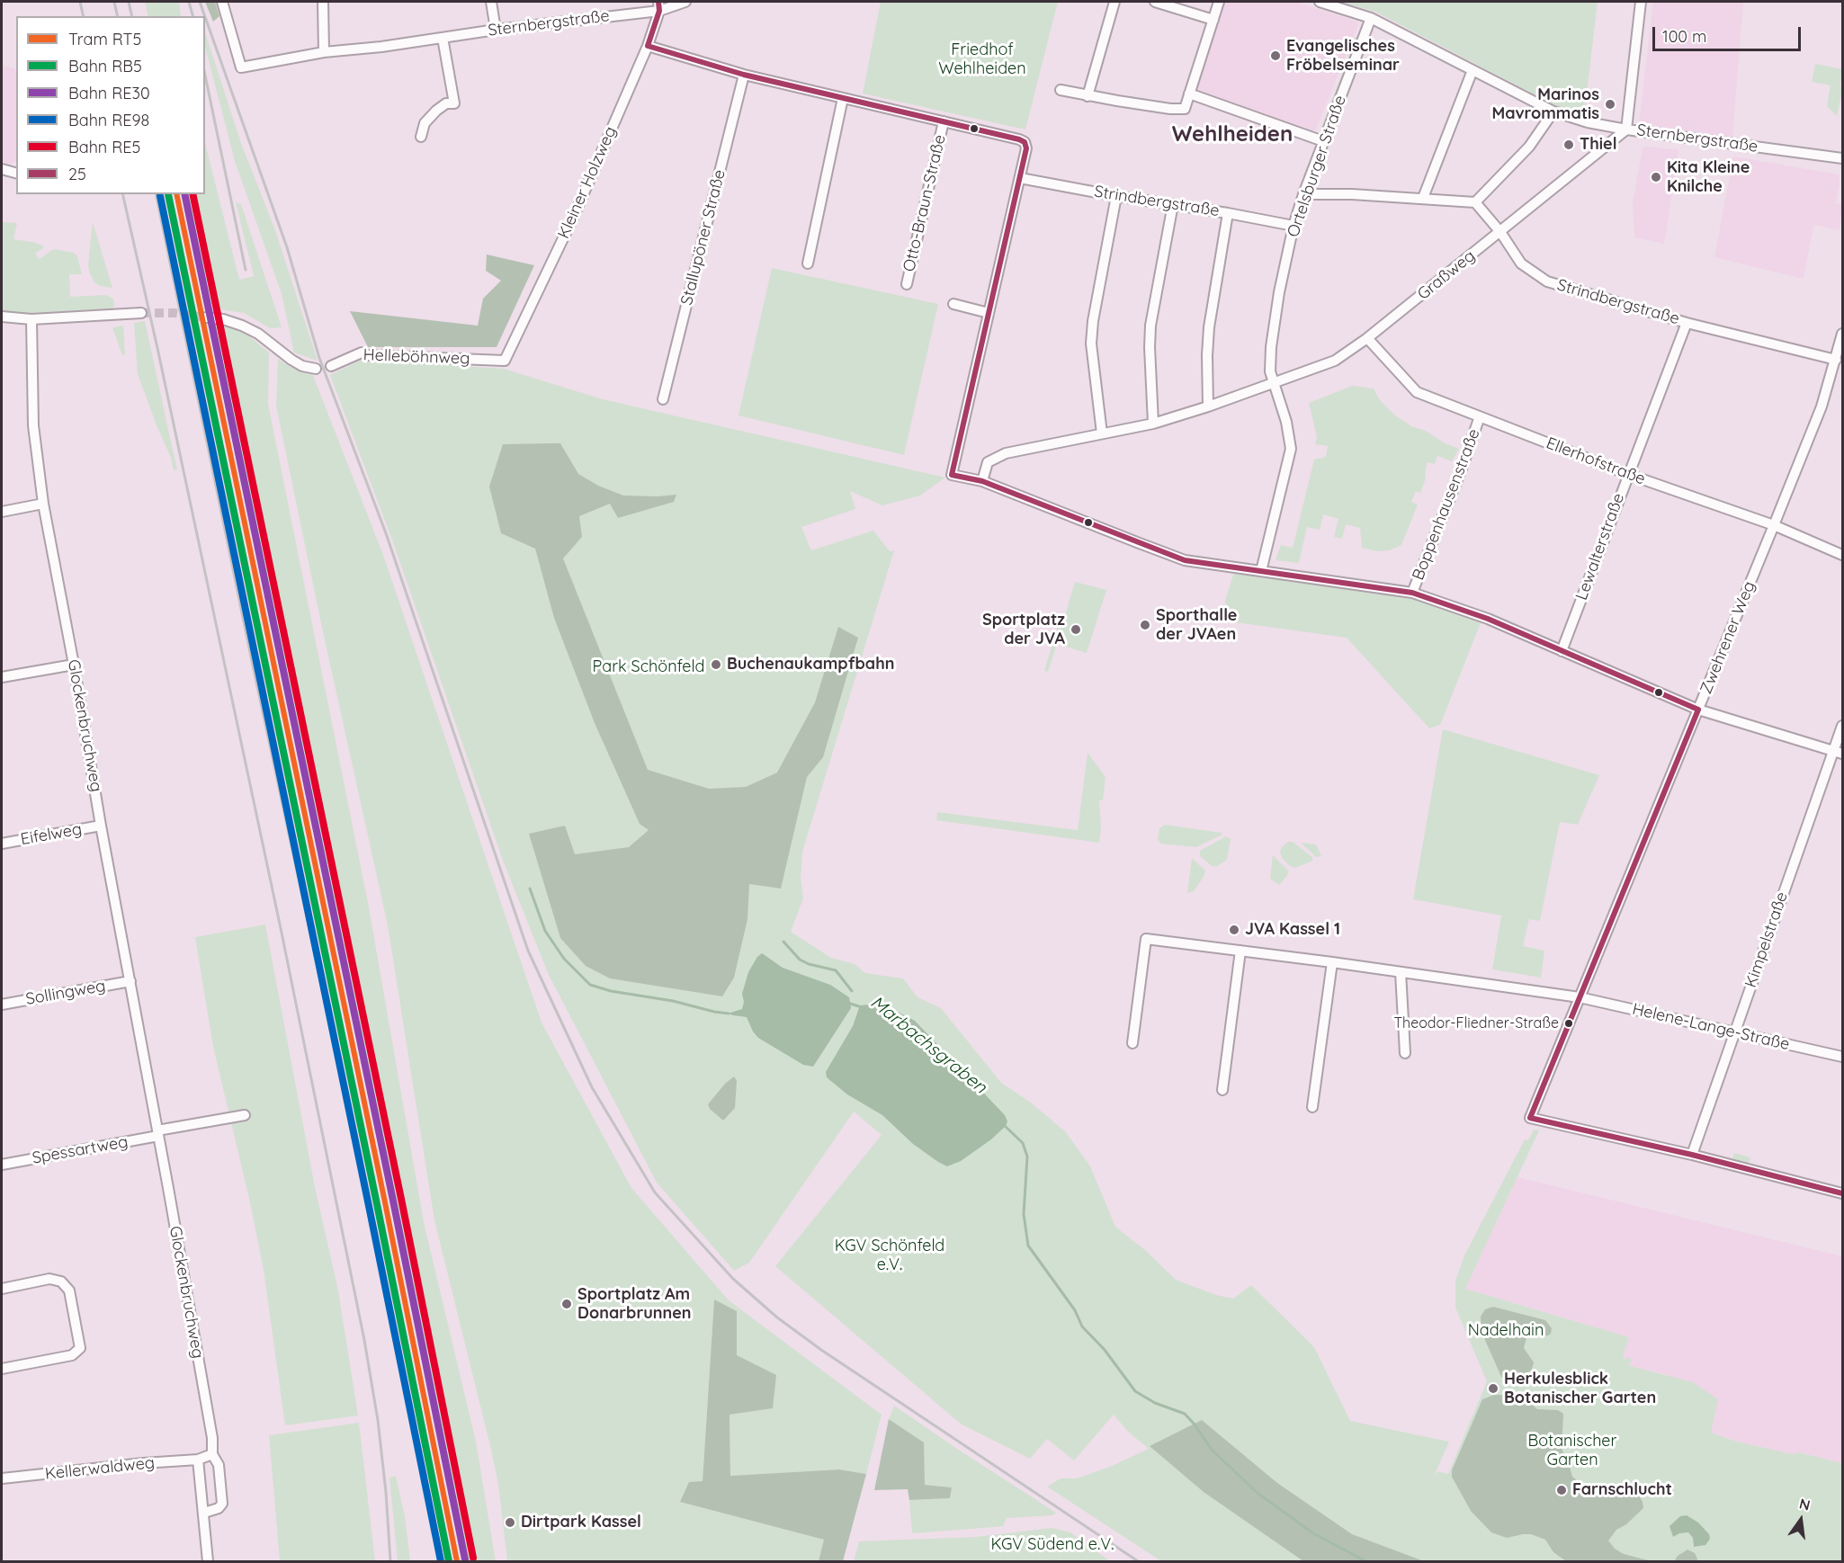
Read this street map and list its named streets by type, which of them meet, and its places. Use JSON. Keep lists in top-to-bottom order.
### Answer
{
  "streets": {
    "street": [
      "Sternbergstraße",
      "Ortelsburger Straße",
      "Kleiner Holzweg",
      "Strindbergstraße",
      "Otto-Braun-Straße",
      "Stallupöner Straße",
      "Graßweg",
      "Helleböhnweg",
      "Ellerhofstraße",
      "Boppenhausenstraße",
      "Lewalterstraße",
      "Zwehrener Weg",
      "Glockenbruchweg",
      "Eifelweg",
      "Kimpelstraße",
      "Sollingweg",
      "Helene-Lange-Straße",
      "Spessartweg",
      "Kellerwaldweg"
    ]
  },
  "crossings": [
    ["Sternbergstraße", "Ortelsburger Straße"],
    ["Sternbergstraße", "Kleiner Holzweg"],
    ["Sternbergstraße", "Graßweg"],
    ["Ortelsburger Straße", "Strindbergstraße"],
    ["Ortelsburger Straße", "Graßweg"],
    ["Kleiner Holzweg", "Helleböhnweg"],
    ["Strindbergstraße", "Graßweg"],
    ["Strindbergstraße", "Lewalterstraße"],
    ["Strindbergstraße", "Zwehrener Weg"],
    ["Graßweg", "Ellerhofstraße"],
    ["Ellerhofstraße", "Boppenhausenstraße"],
    ["Ellerhofstraße", "Lewalterstraße"],
    ["Ellerhofstraße", "Zwehrener Weg"],
    ["Zwehrener Weg", "Kimpelstraße"],
    ["Zwehrener Weg", "Helene-Lange-Straße"],
    ["Glockenbruchweg", "Eifelweg"],
    ["Glockenbruchweg", "Sollingweg"],
    ["Glockenbruchweg", "Spessartweg"],
    ["Kimpelstraße", "Helene-Lange-Straße"]
  ],
  "districts": ["Wehlheiden"],
  "water": ["Marbachsgraben"],
  "parks": [
    "Friedhof Wehlheiden",
    "Park Schönfeld",
    "KGV Schönfeld e.V.",
    "Nadelhain",
    "Botanischer Garten",
    "KGV Südend e.V."
  ],
  "places": [
    "Evangelisches Fröbelseminar",
    "Marinos Mavrommatis",
    "Thiel",
    "Kita Kleine Knilche",
    "Sporthalle der JVAen",
    "Sportplatz der JVA",
    "Buchenaukampfbahn",
    "JVA Kassel 1",
    "Theodor-Fliedner-Straße",
    "Sportplatz Am Donarbrunnen",
    "Herkulesblick Botanischer Garten",
    "Farnschlucht",
    "Dirtpark Kassel"
  ],
  "lines": [
    "transit line 25",
    "tram line RT5",
    "rail line RB5",
    "rail line RE30",
    "rail line RE5",
    "rail line RE98"
  ],
  "legend": [
    "Tram RT5",
    "Bahn RB5",
    "Bahn RE30",
    "Bahn RE98",
    "Bahn RE5",
    "25"
  ],
  "scale_bar": "100 m",
  "north": "top"
}
